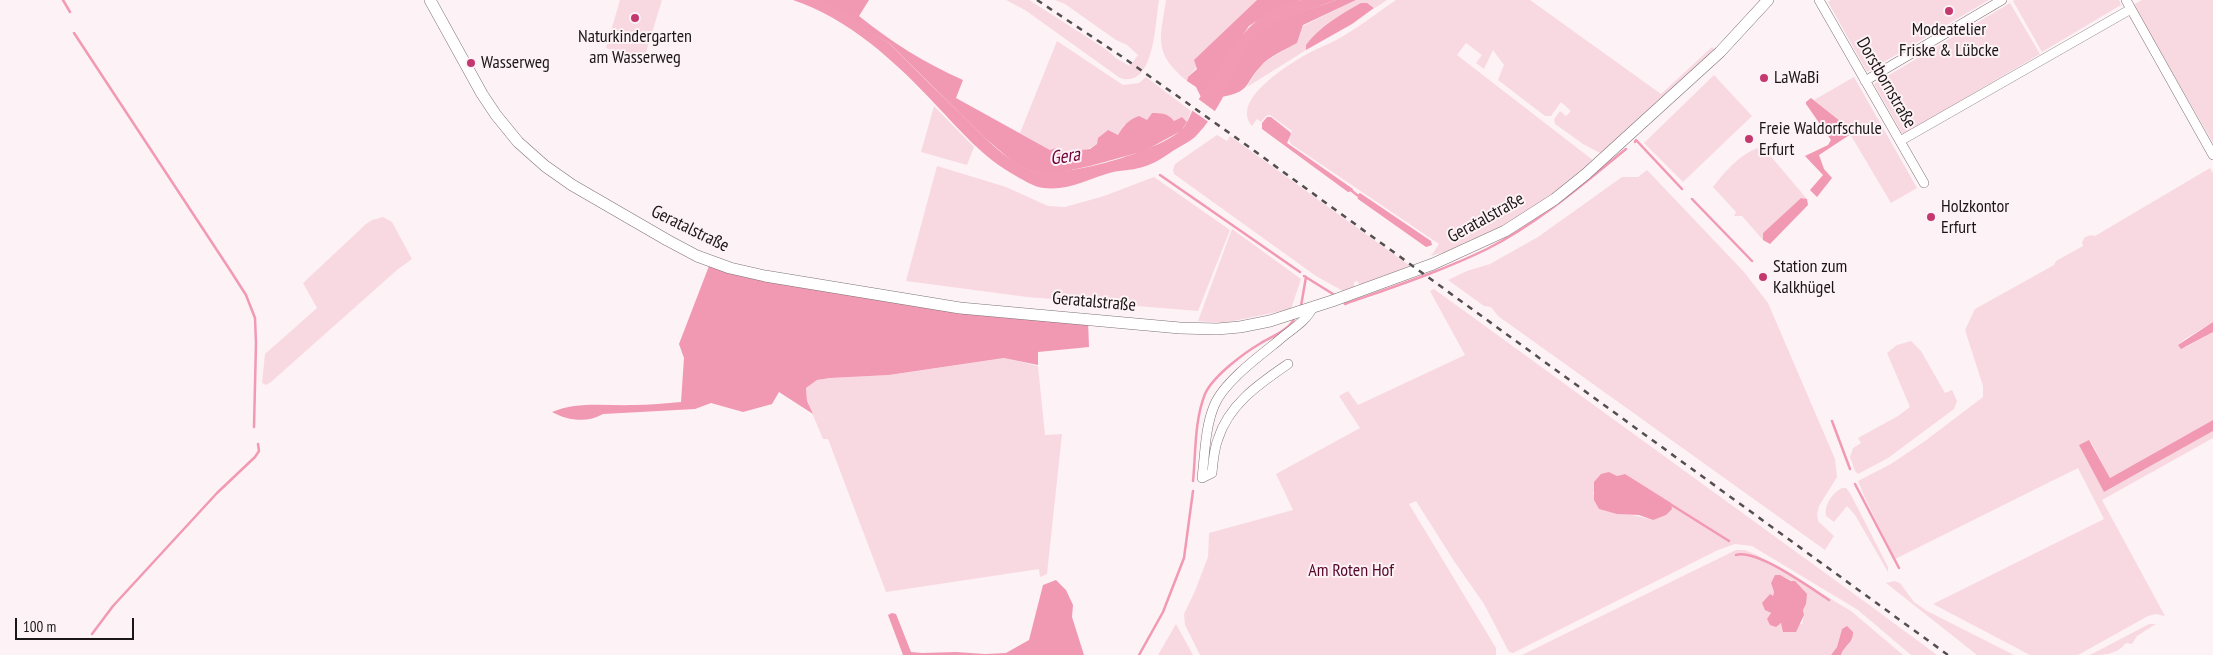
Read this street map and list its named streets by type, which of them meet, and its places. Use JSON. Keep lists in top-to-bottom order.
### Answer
{
  "streets": {
    "street": ["Dorstbornstraße", "Geratalstraße"]
  },
  "water": ["Gera"],
  "parks": ["Am Roten Hof"],
  "places": [
    "Modeatelier Friske & Lübcke",
    "Naturkindergarten am Wasserweg",
    "Wasserweg",
    "LaWaBi",
    "Freie Waldorfschule Erfurt",
    "Holzkontor Erfurt",
    "Station zum Kalkhügel"
  ],
  "scale_bar": "100 m"
}
